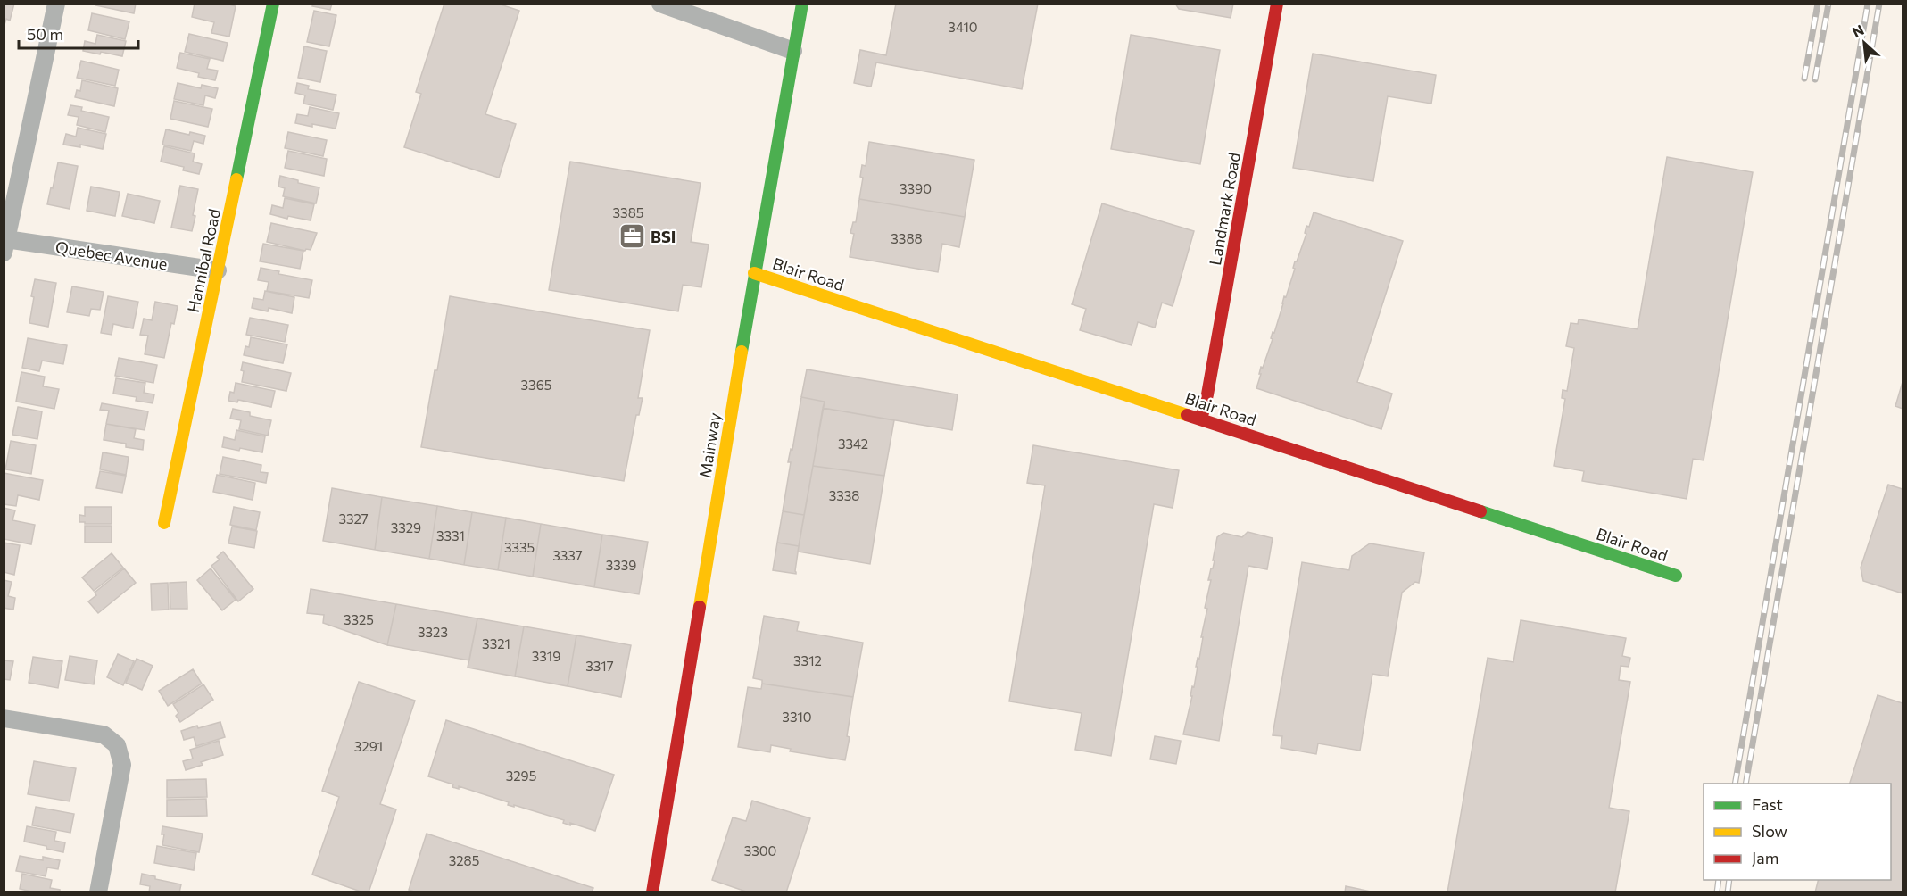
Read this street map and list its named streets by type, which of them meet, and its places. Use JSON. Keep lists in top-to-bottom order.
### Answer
{
  "streets": {
    "street": [
      "Landmark Road",
      "Quebec Avenue",
      "Hannibal Road",
      "Blair Road",
      "Mainway"
    ]
  },
  "crossings": [
    ["Landmark Road", "Blair Road"],
    ["Quebec Avenue", "Hannibal Road"],
    ["Blair Road", "Mainway"]
  ],
  "places": {
    "office": ["BSI"]
  },
  "house_numbers": [
    "3410",
    "3390",
    "3385",
    "3388",
    "3365",
    "3342",
    "3338",
    "3327",
    "3329",
    "3331",
    "3335",
    "3337",
    "3339",
    "3325",
    "3323",
    "3321",
    "3319",
    "3312",
    "3317",
    "3310",
    "3291",
    "3295",
    "3300",
    "3285"
  ],
  "legend": ["Fast", "Slow", "Jam"],
  "scale_bar": "50 m",
  "north": "top left"
}
